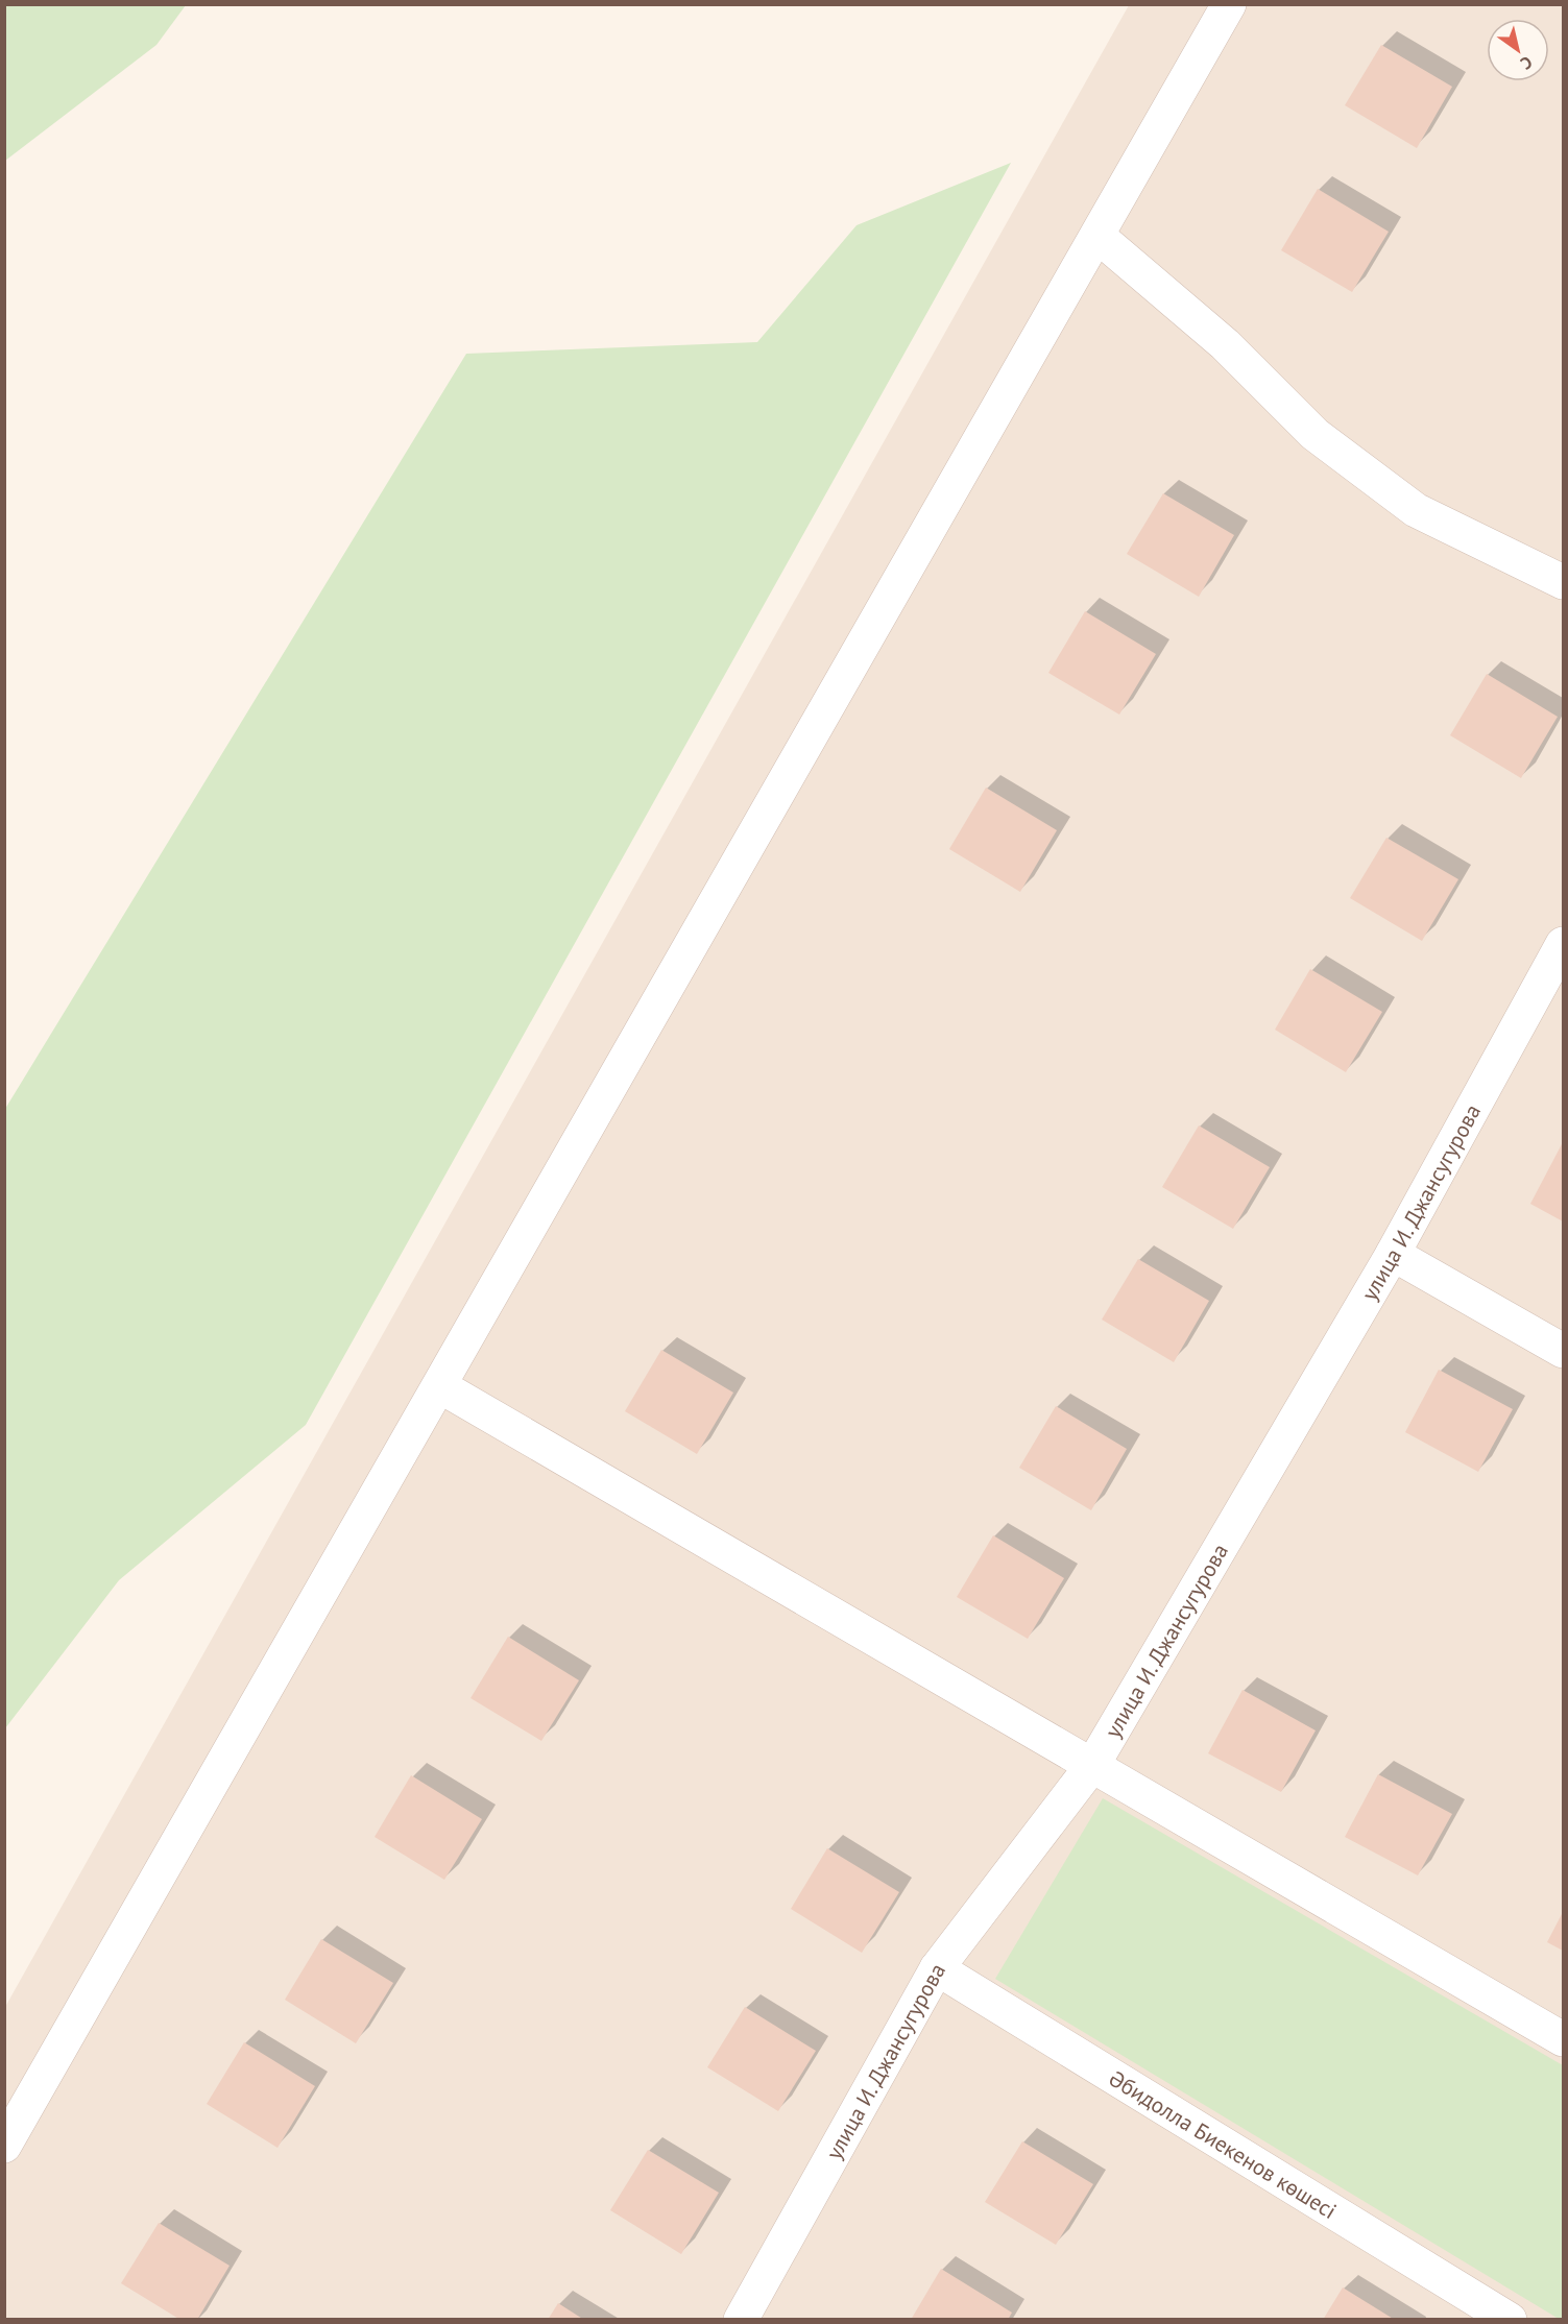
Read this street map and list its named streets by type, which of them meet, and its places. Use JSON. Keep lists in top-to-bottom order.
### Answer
{
  "streets": {
    "street": ["улица И. Джансугурова", "Әбидолла Биекенов көшесі"]
  },
  "crossings": [
    ["улица И. Джансугурова", "Әбидолла Биекенов көшесі"]
  ],
  "north": "bottom right"
}
